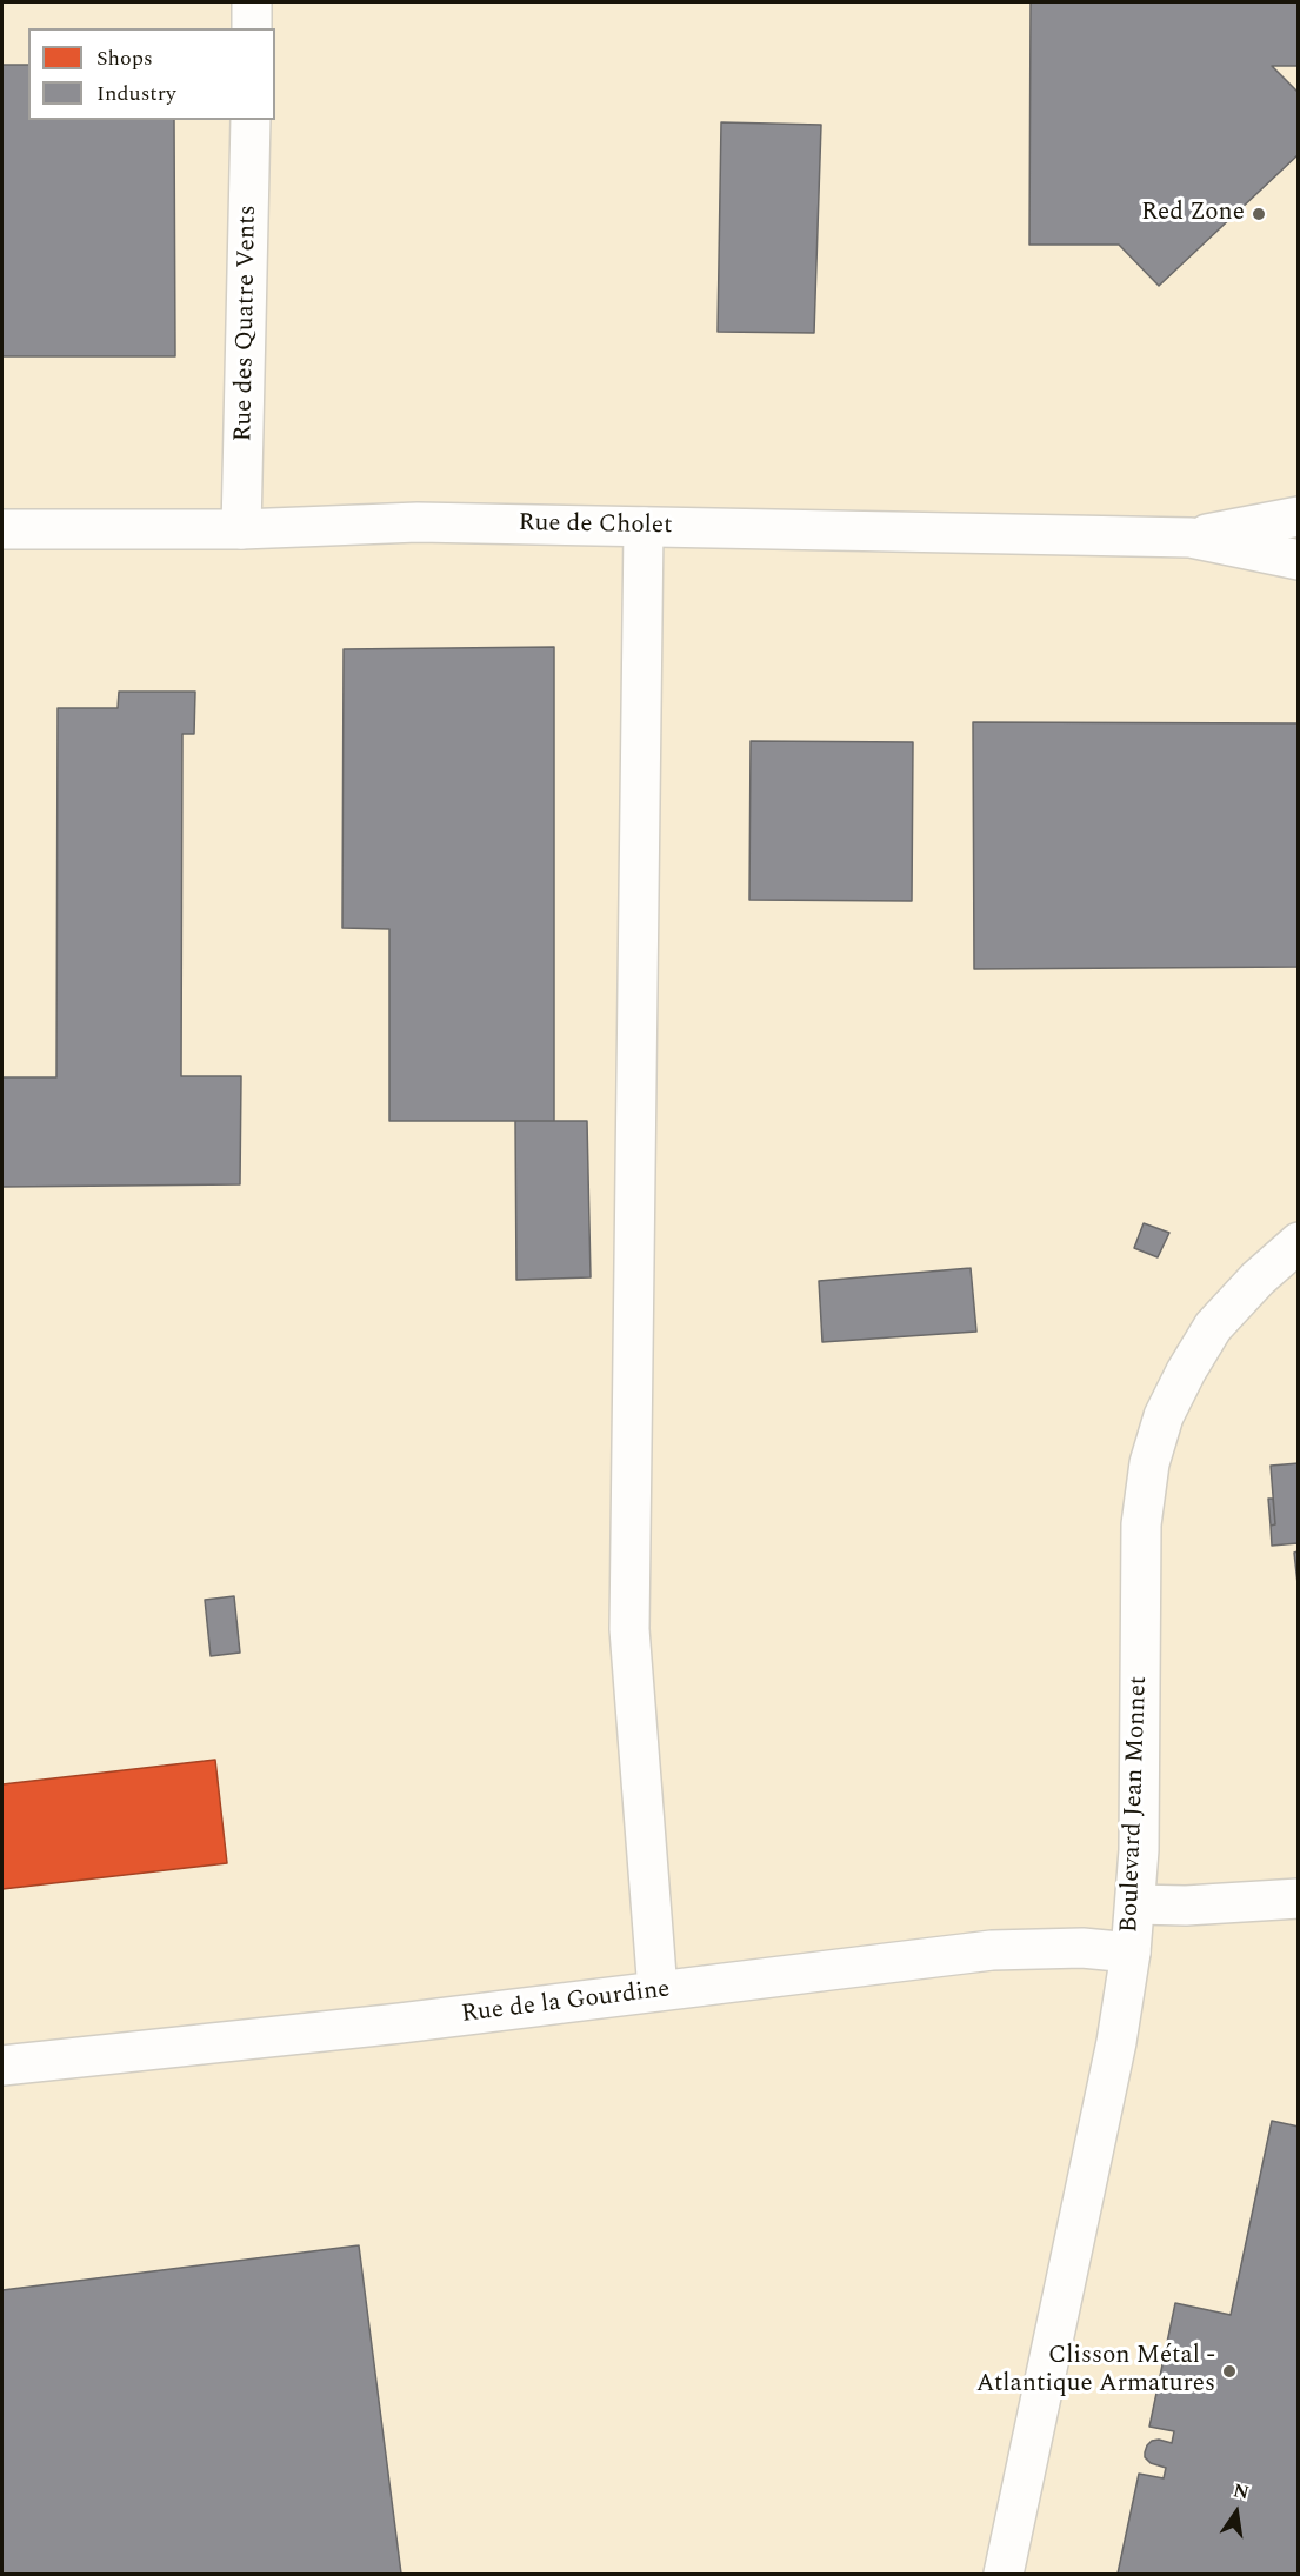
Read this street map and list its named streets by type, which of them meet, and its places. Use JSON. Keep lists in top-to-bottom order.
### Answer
{
  "streets": {
    "main road": [
      "Rue des Quatre Vents",
      "Rue de Cholet",
      "Boulevard Jean Monnet",
      "Rue de la Gourdine"
    ]
  },
  "crossings": [
    ["Rue des Quatre Vents", "Rue de Cholet"],
    ["Boulevard Jean Monnet", "Rue de la Gourdine"]
  ],
  "places": ["Red Zone", "Clisson Métal - Atlantique Armatures"],
  "legend": ["Shops", "Industry"],
  "north": "top"
}
